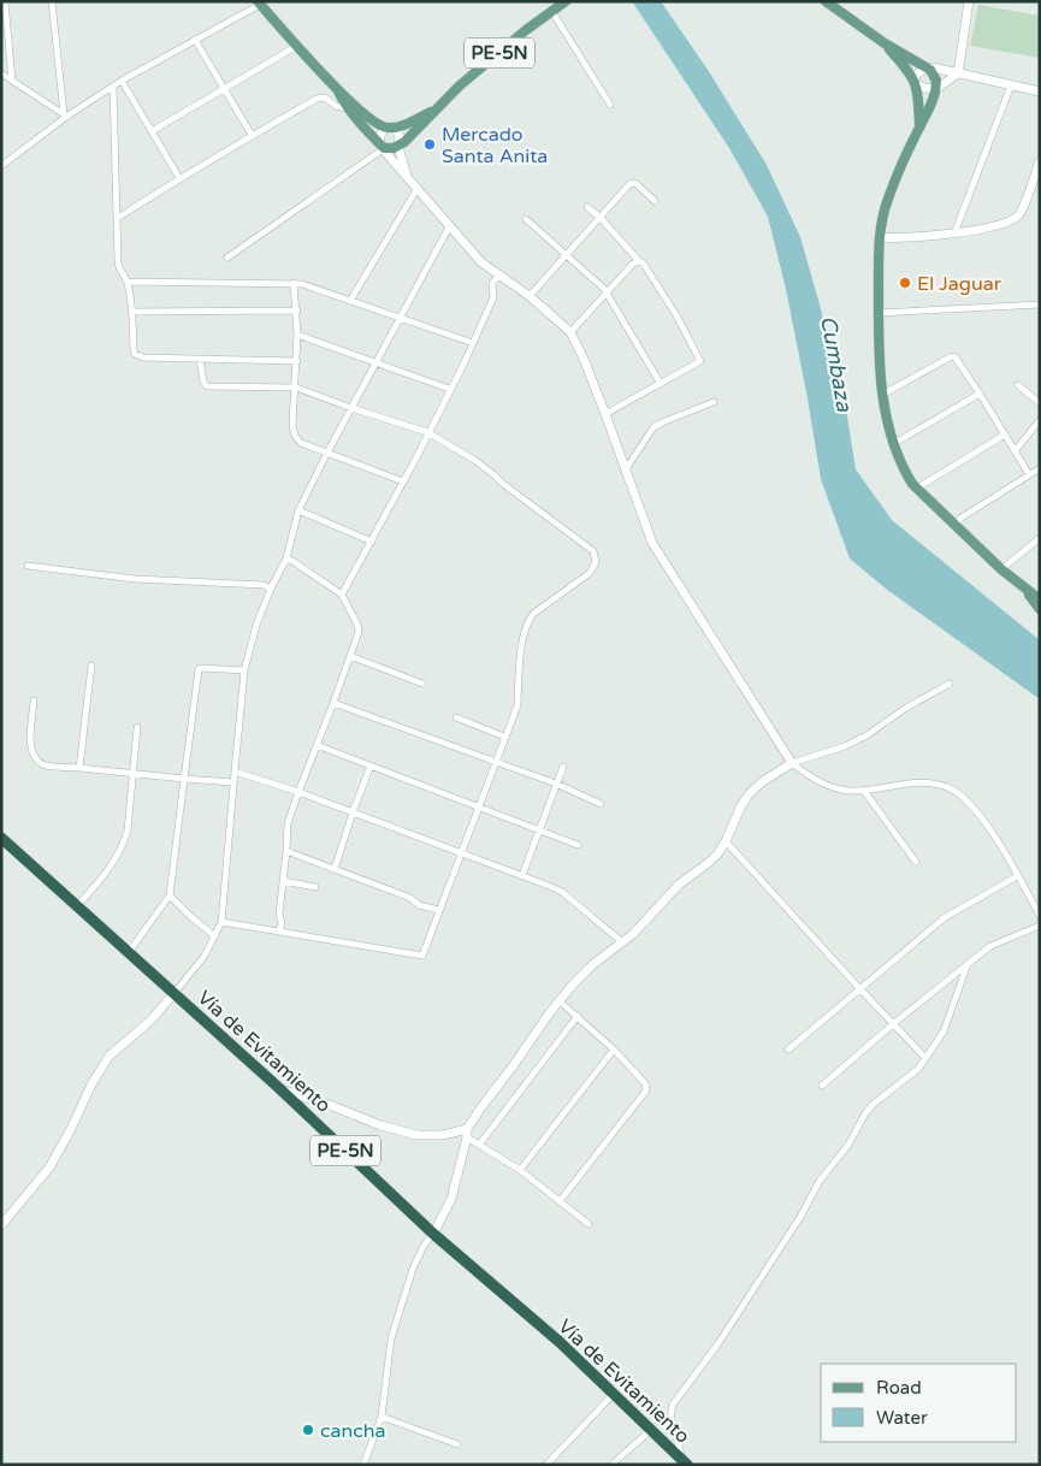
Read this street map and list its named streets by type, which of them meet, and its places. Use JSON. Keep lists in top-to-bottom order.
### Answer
{
  "streets": {
    "highway": ["PE-5N", "Vía de Evitamiento"]
  },
  "water": ["Cumbaza"],
  "places": ["Mercado Santa Anita", "El Jaguar", "cancha"],
  "legend": ["Road", "Water"]
}
